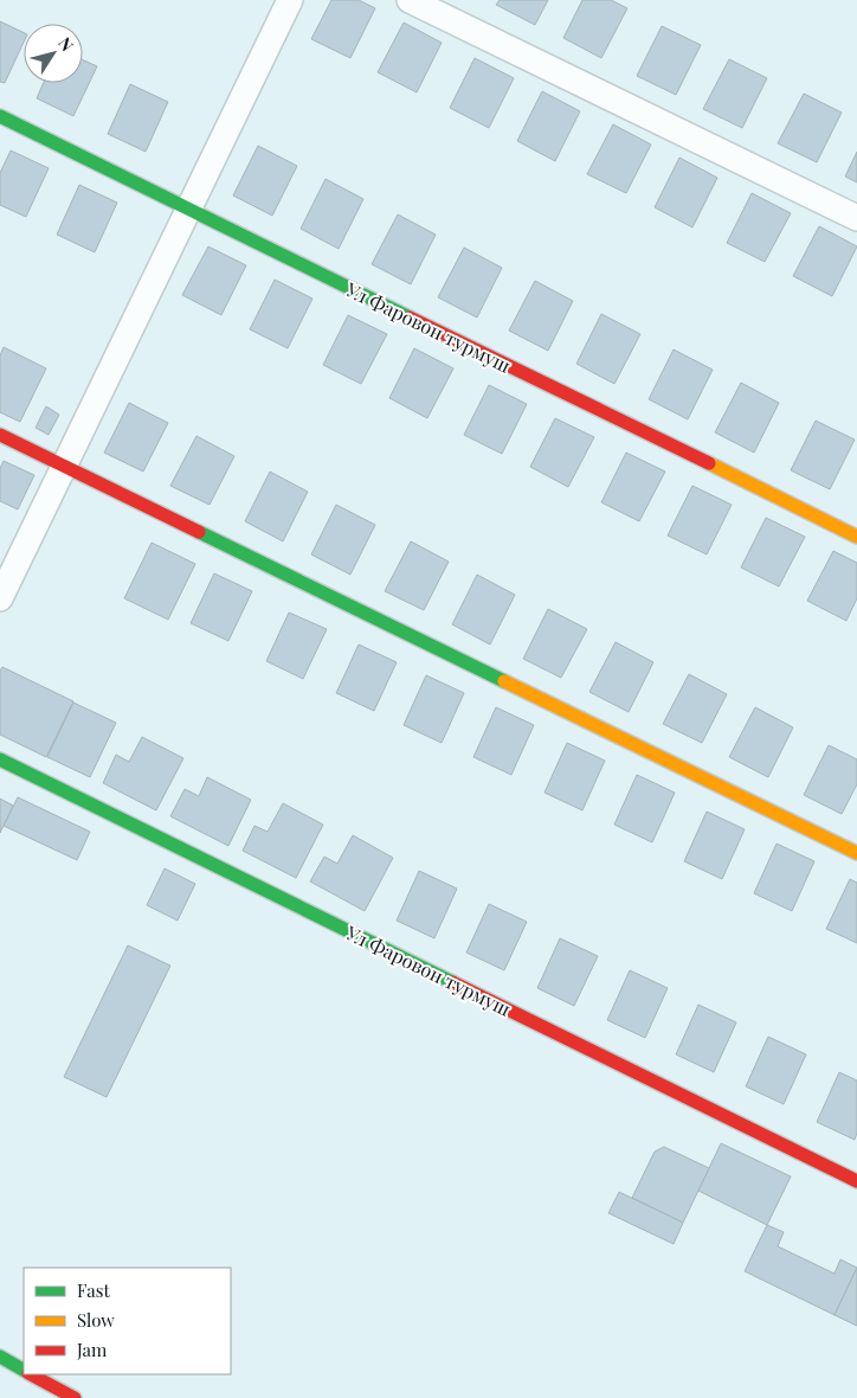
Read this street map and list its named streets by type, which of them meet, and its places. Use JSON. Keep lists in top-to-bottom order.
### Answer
{
  "streets": {
    "street": ["Ул Фаровон турмуш"]
  },
  "legend": ["Fast", "Slow", "Jam"],
  "north": "top right"
}
